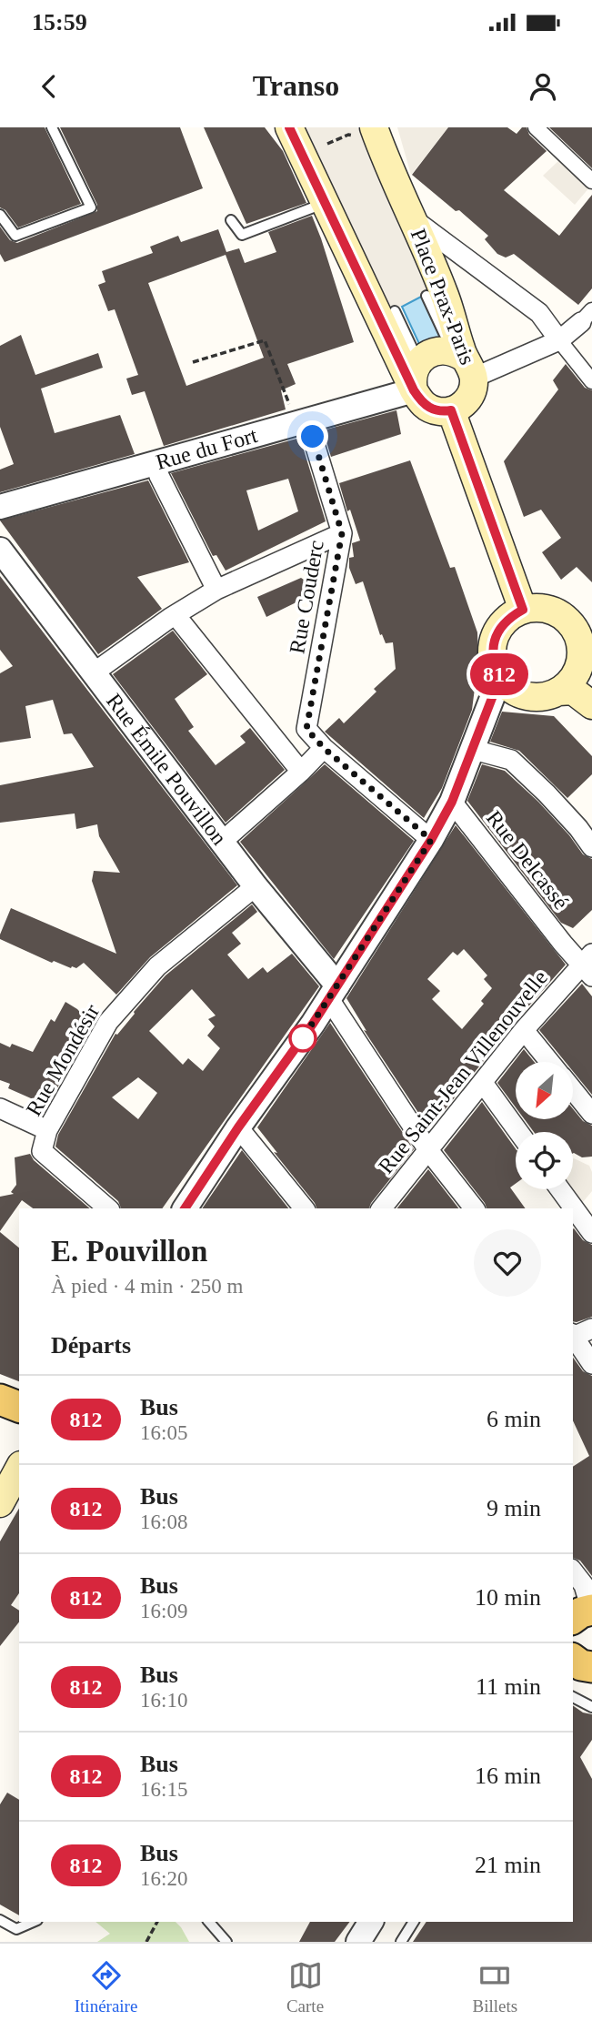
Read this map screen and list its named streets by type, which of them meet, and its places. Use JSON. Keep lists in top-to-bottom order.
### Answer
{
  "streets": {
    "main road": ["Place Prax-Paris"],
    "street": [
      "Rue du Fort",
      "Rue Couderc",
      "Rue Émile Pouvillon",
      "Rue Delcassé",
      "Rue Mondésir",
      "Rue Saint-Jean Villenouvelle"
    ]
  },
  "crossings": [
    ["Place Prax-Paris", "Rue du Fort"],
    ["Rue du Fort", "Rue Couderc"],
    ["Rue Émile Pouvillon", "Rue Mondésir"],
    ["Rue Delcassé", "Rue Saint-Jean Villenouvelle"]
  ],
  "lines": ["bus line 812"],
  "north": "bottom left",
  "page": {
    "status": "15:59",
    "header": "Transo",
    "on_map": "812",
    "heading": [
      ["E. Pouvillon", "À pied · 4 min · 250 m"],
      "Départs"
    ],
    "list": [
      {
        "mark": "812",
        "name": "Bus",
        "note": "16:05",
        "value": "6 min"
      },
      {
        "mark": "812",
        "name": "Bus",
        "note": "16:08",
        "value": "9 min"
      },
      {
        "mark": "812",
        "name": "Bus",
        "note": "16:09",
        "value": "10 min"
      },
      {
        "mark": "812",
        "name": "Bus",
        "note": "16:10",
        "value": "11 min"
      },
      {
        "mark": "812",
        "name": "Bus",
        "note": "16:15",
        "value": "16 min"
      },
      {
        "mark": "812",
        "name": "Bus",
        "note": "16:20",
        "value": "21 min"
      }
    ],
    "tabs": ["Itinéraire", "Carte", "Billets"]
  }
}
